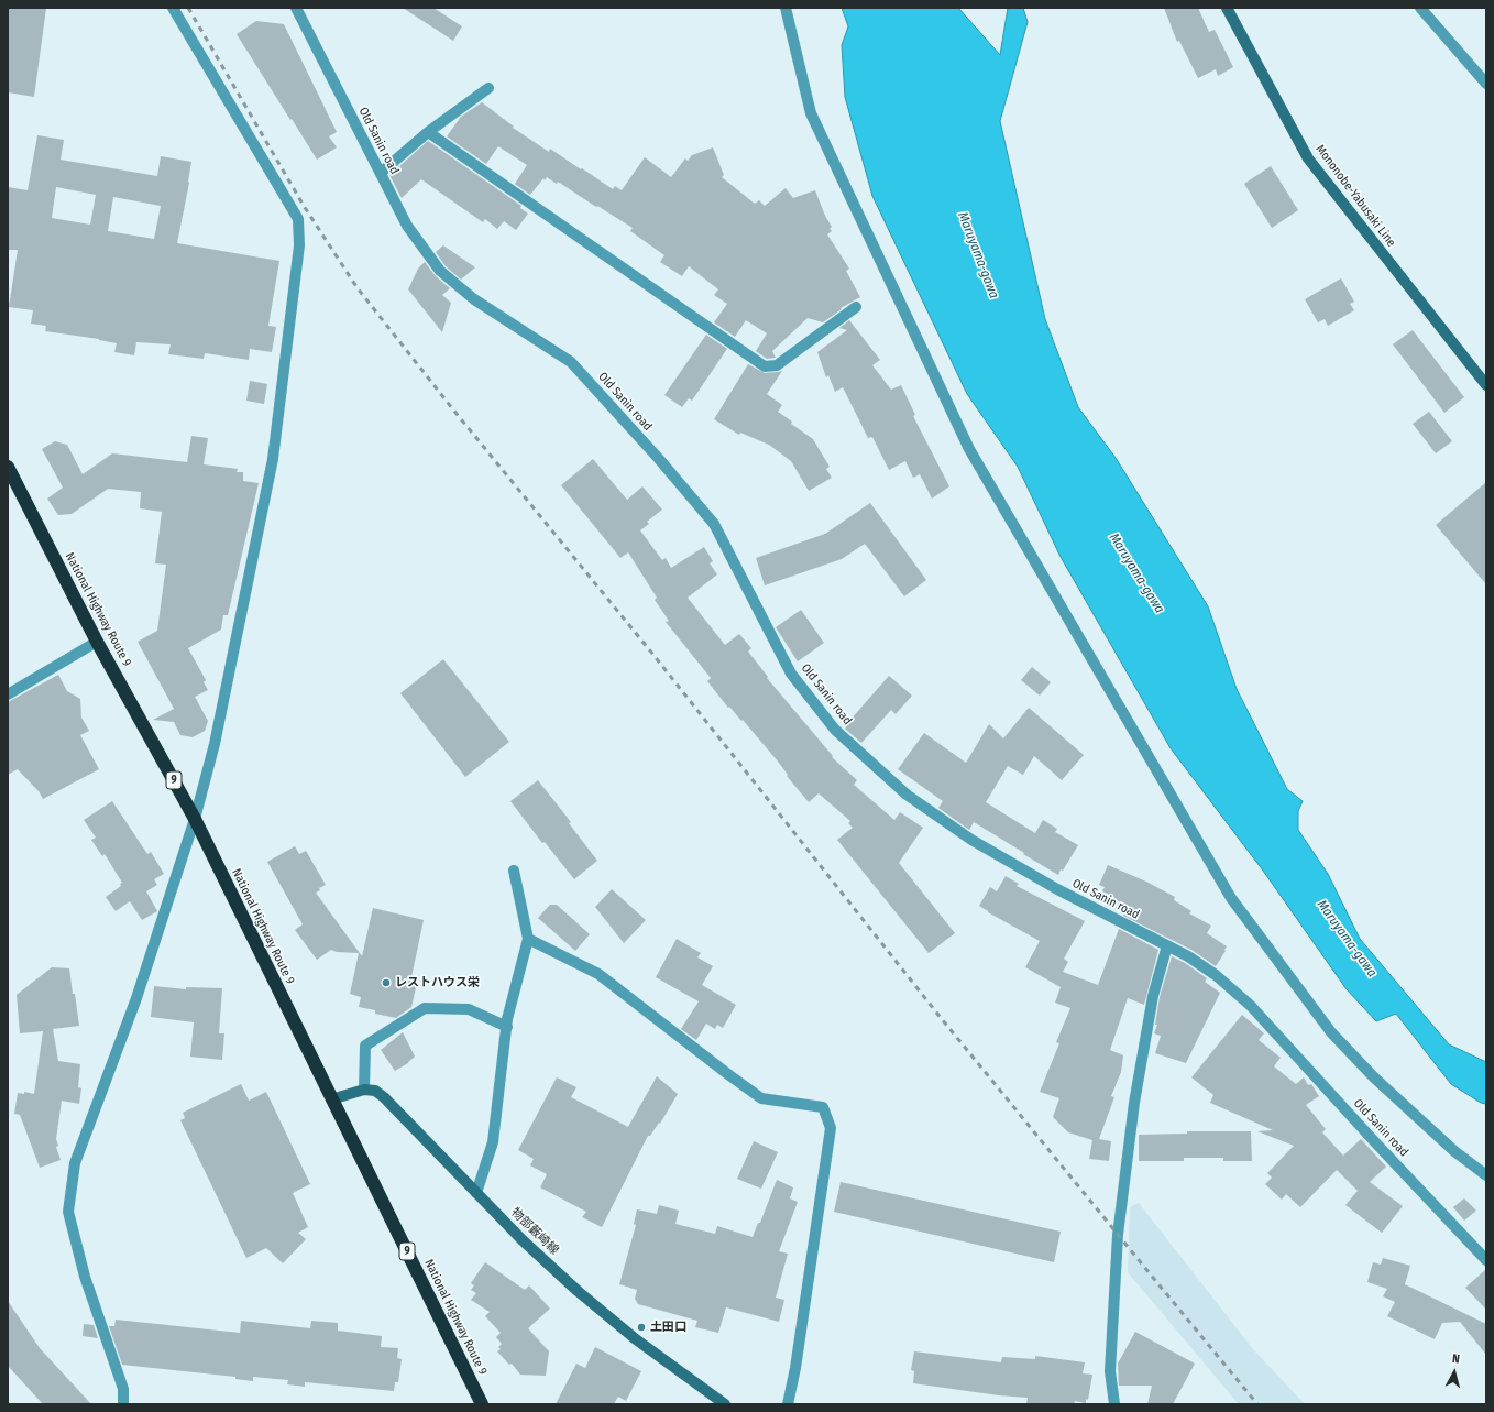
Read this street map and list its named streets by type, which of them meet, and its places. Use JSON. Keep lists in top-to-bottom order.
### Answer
{
  "streets": {
    "highway": ["National Highway Route 9", "9"],
    "main road": ["Mononobe-Yabusaki Line", "物部藪崎線"],
    "street": ["Old Sanin road"]
  },
  "water": ["Maruyama-gawa"],
  "places": ["レストハウス栄", "土田口"],
  "north": "top"
}
